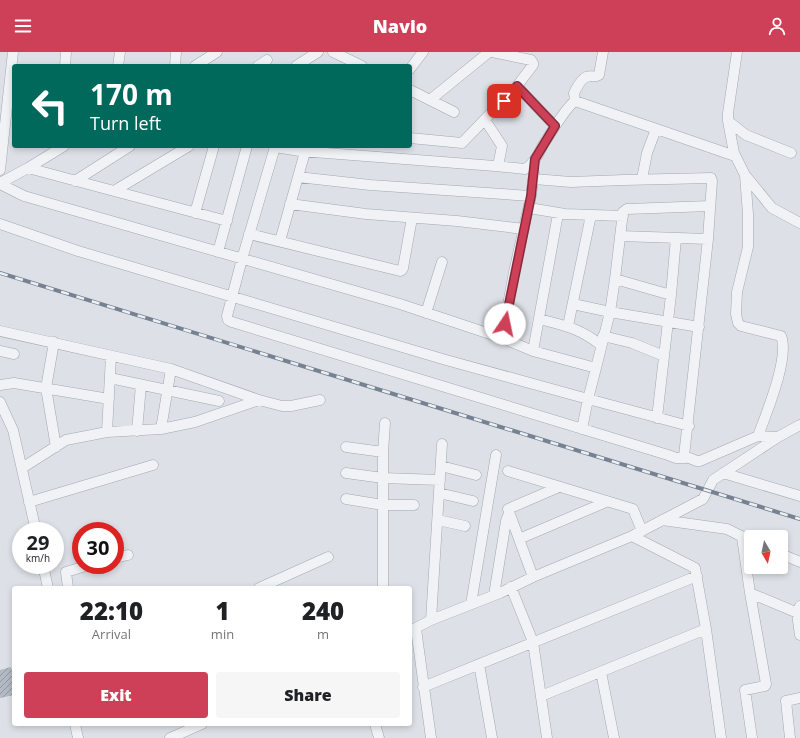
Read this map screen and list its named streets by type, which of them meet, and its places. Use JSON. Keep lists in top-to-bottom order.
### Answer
{
  "north": "bottom",
  "page": {
    "header": "Navio",
    "turn": ["170 m", "Turn left"],
    "speed": "29 km/h",
    "limit": "30",
    "eta": [
      "22:10",
      "Arrival",
      "1",
      "min",
      "240",
      "m"
    ],
    "buttons": ["Exit", "Share"]
  }
}
